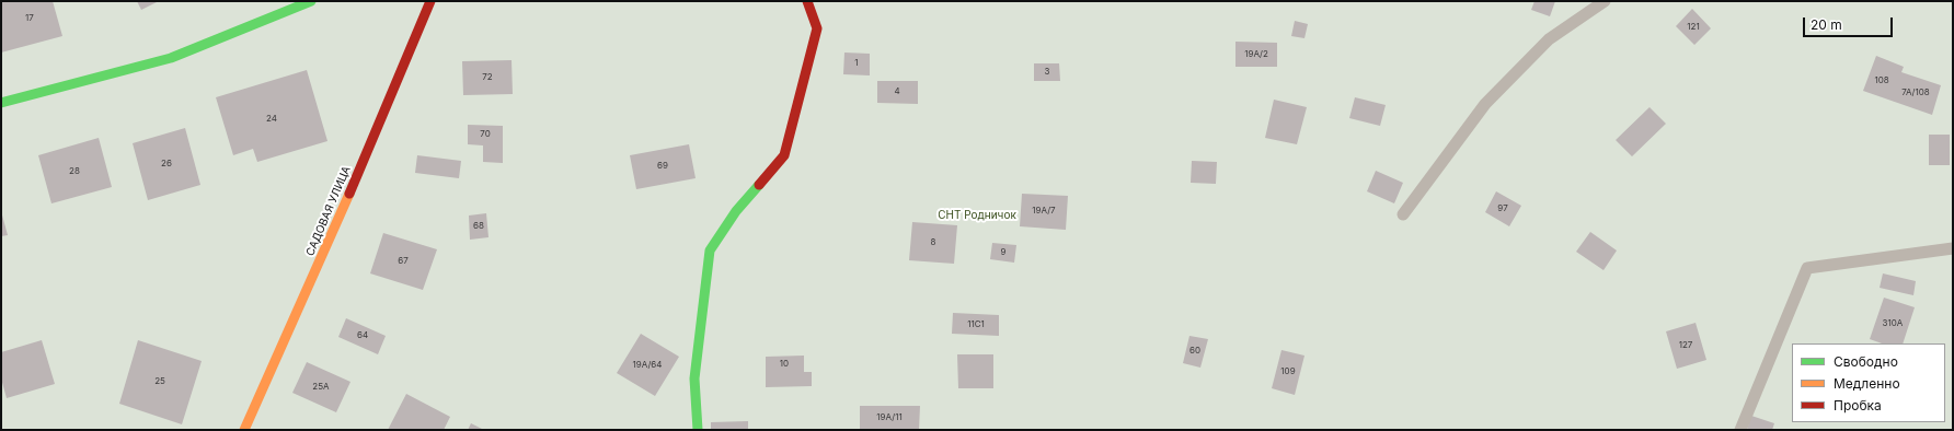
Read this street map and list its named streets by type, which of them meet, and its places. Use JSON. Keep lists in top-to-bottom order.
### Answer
{
  "streets": {
    "street": ["САДОВАЯ УЛИЦА"]
  },
  "parks": ["СНТ Родничок"],
  "house_numbers": [
    "17",
    "121",
    "19А/2",
    "1",
    "3",
    "72",
    "108",
    "4",
    "7А/108",
    "24",
    "70",
    "26",
    "69",
    "28",
    "97",
    "19А/7",
    "68",
    "8",
    "9",
    "67",
    "310А",
    "11С1",
    "64",
    "127",
    "60",
    "10",
    "19А/64",
    "109",
    "25",
    "25А",
    "19А/11"
  ],
  "legend": ["Свободно", "Медленно", "Пробка"],
  "scale_bar": "20 m"
}
